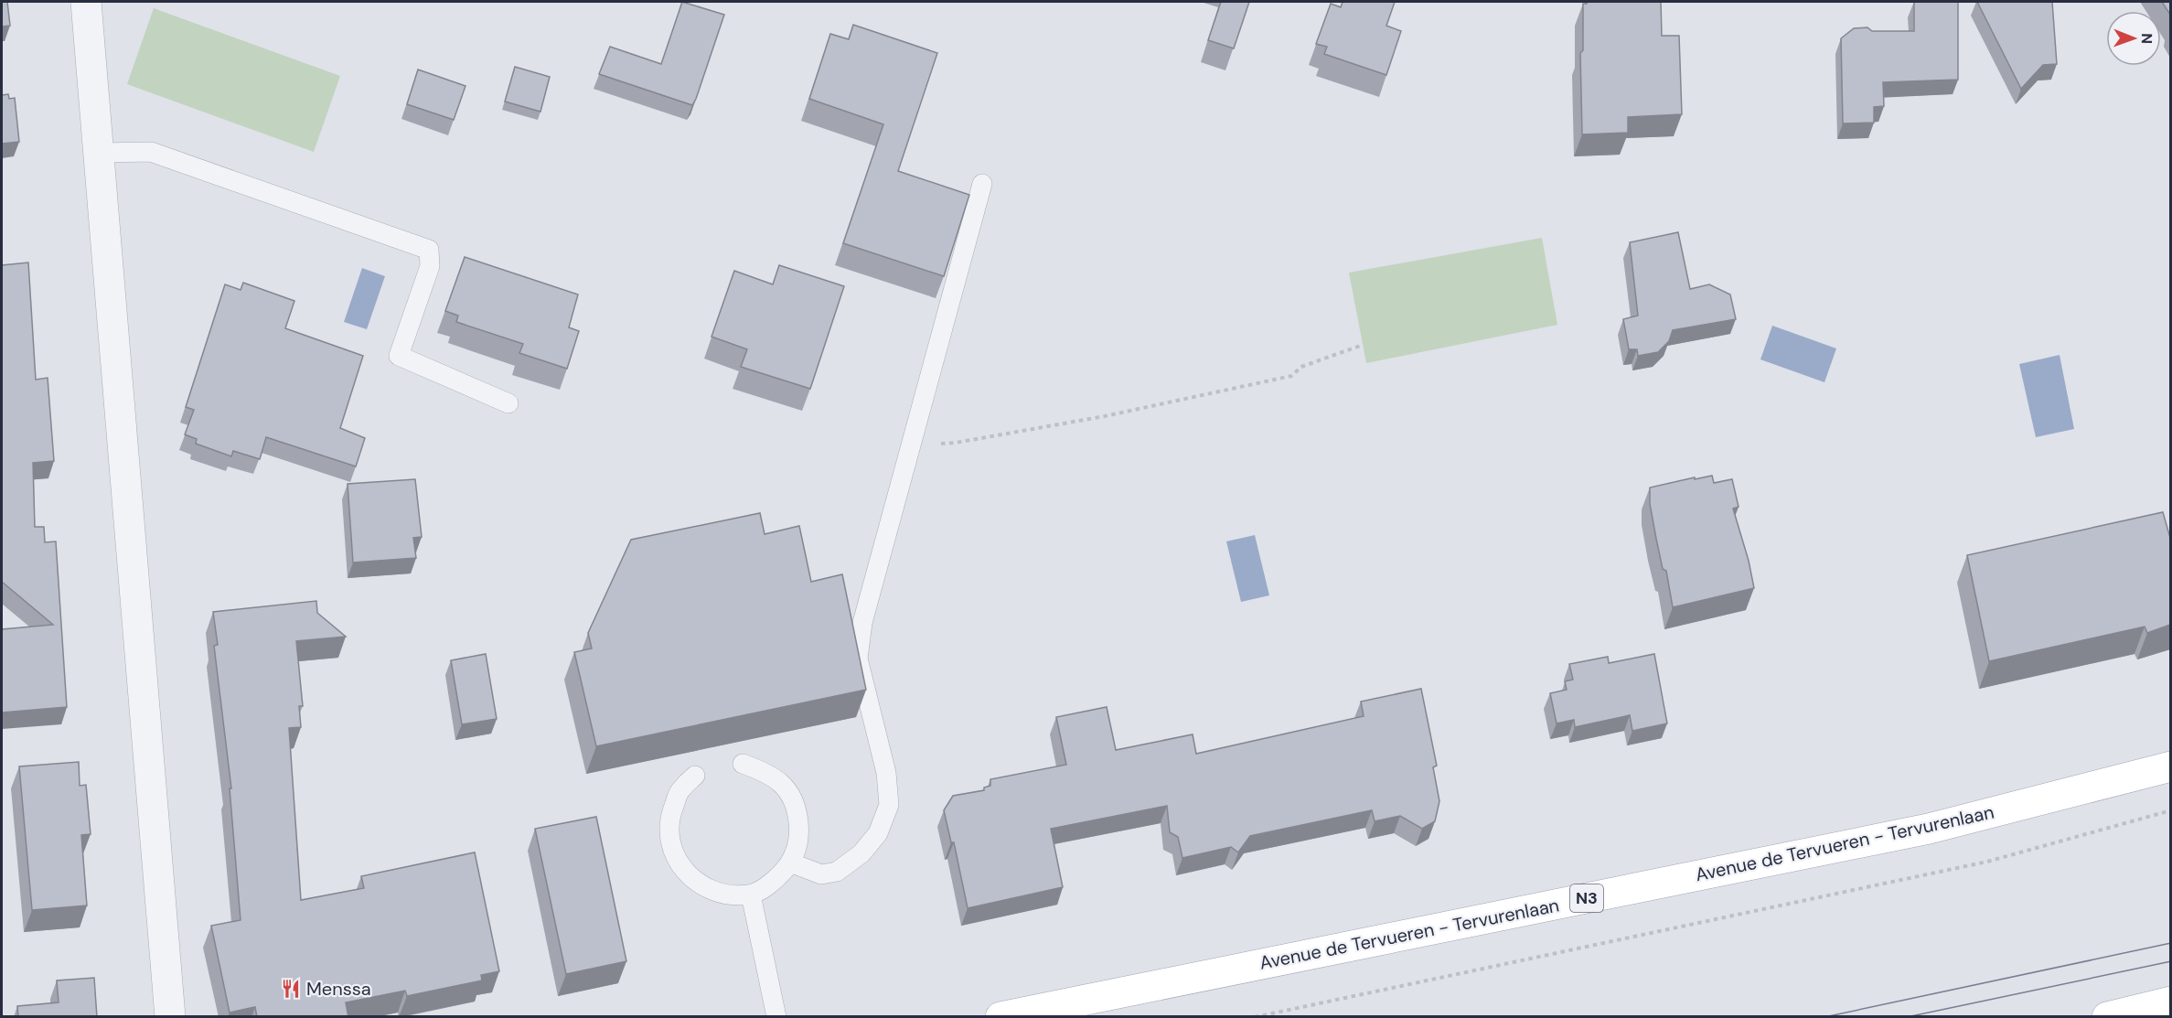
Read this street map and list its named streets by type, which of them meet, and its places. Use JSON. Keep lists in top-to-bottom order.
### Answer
{
  "streets": {
    "main road": ["Avenue de Tervueren - Tervurenlaan", "N3"]
  },
  "places": {
    "restaurant": ["Menssa"]
  },
  "north": "right"
}
